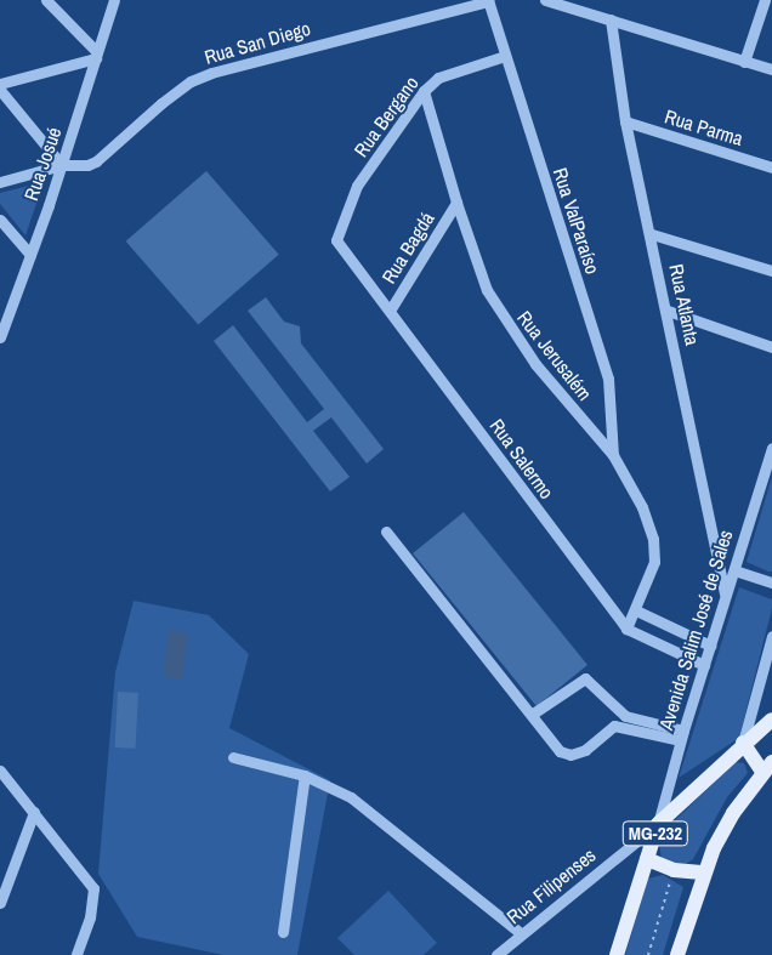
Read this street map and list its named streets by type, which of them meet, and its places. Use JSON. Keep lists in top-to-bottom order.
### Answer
{
  "streets": {
    "main road": ["MG-232"],
    "street": [
      "Rua San Diego",
      "Rua Bergano",
      "Rua Parma",
      "Rua Josué",
      "Rua ValParaíso",
      "Rua Bagdá",
      "Rua Atlanta",
      "Rua Jerusalém",
      "Rua Salermo",
      "Avenida Salim José de Sales",
      "Rua Filipenses"
    ]
  },
  "crossings": [
    ["Rua San Diego", "Rua Josué"],
    ["Rua San Diego", "Rua ValParaíso"],
    ["Rua Bergano", "Rua ValParaíso"],
    ["Rua Bergano", "Rua Jerusalém"],
    ["Rua Bergano", "Rua Salermo"],
    ["Rua Parma", "Rua Atlanta"],
    ["Rua ValParaíso", "Rua Jerusalém"],
    ["Rua Bagdá", "Rua Jerusalém"],
    ["Rua Bagdá", "Rua Salermo"],
    ["Rua Atlanta", "Avenida Salim José de Sales"],
    ["Rua Jerusalém", "Rua Salermo"],
    ["Rua Salermo", "Avenida Salim José de Sales"],
    ["Avenida Salim José de Sales", "MG-232"],
    ["Avenida Salim José de Sales", "Rua Filipenses"],
    ["MG-232", "Rua Filipenses"]
  ]
}
